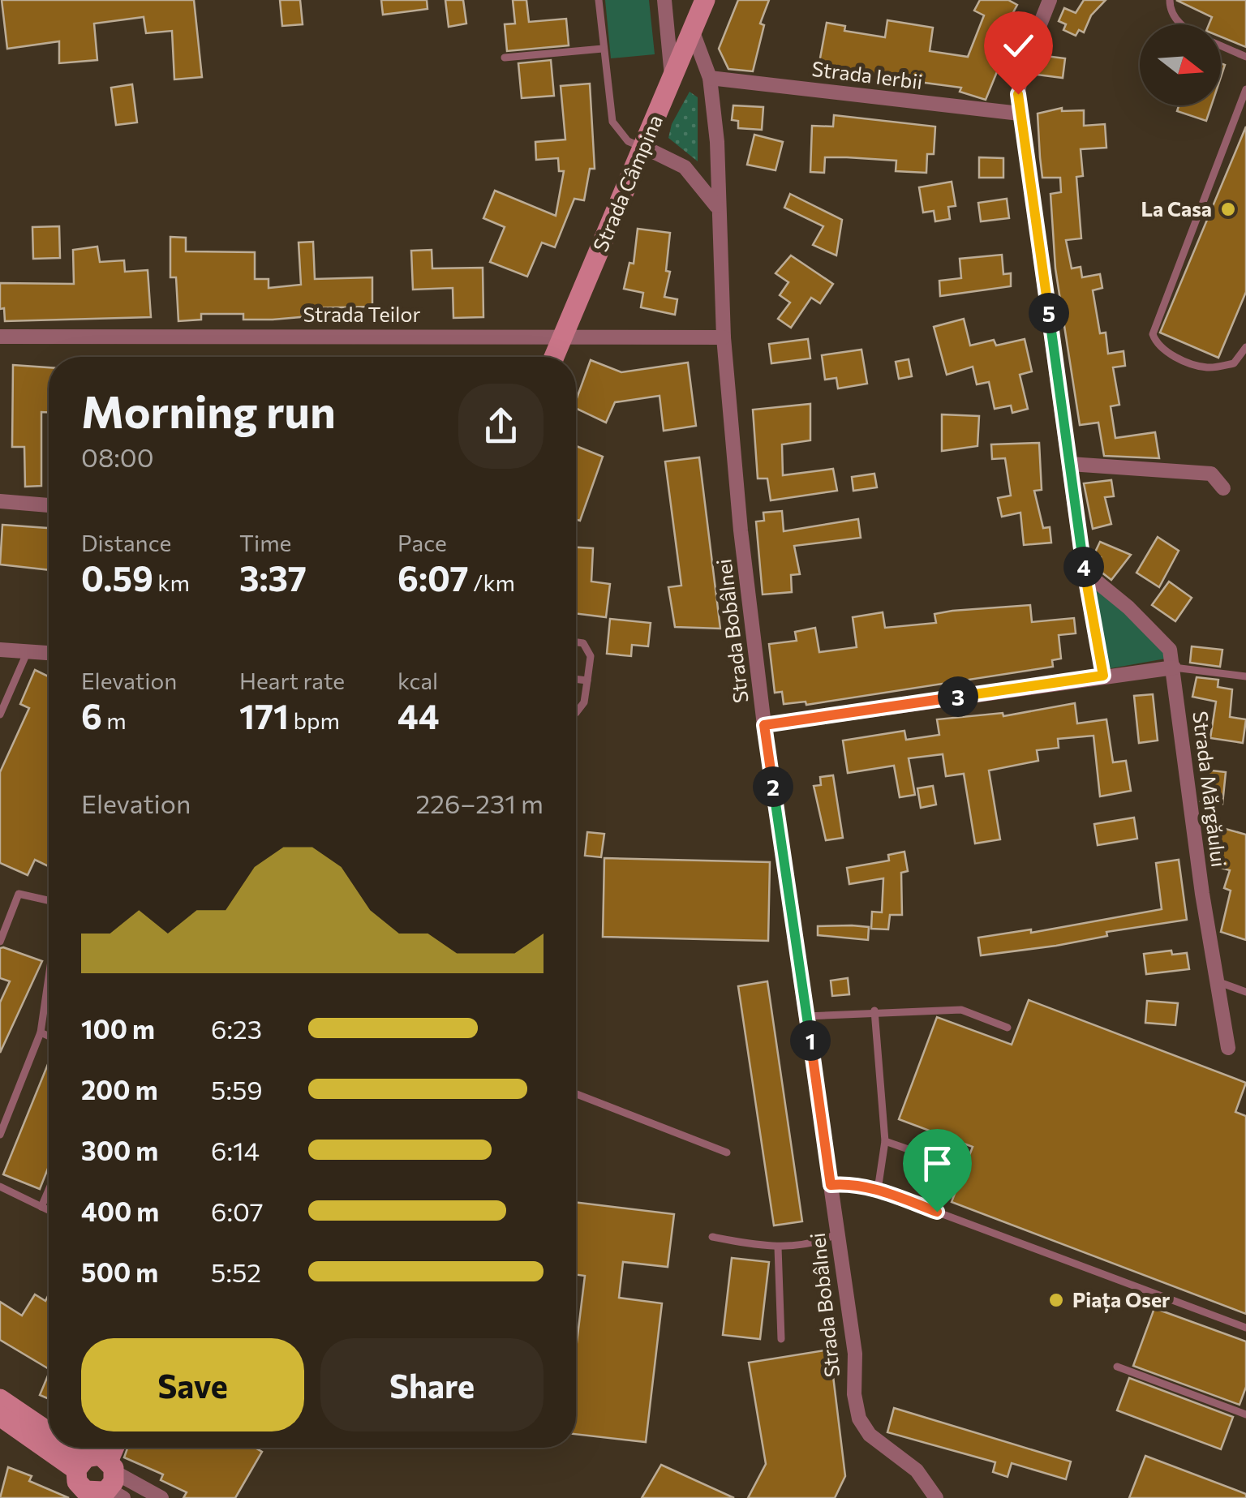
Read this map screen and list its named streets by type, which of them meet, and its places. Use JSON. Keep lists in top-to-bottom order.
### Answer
{
  "streets": {
    "main road": ["Strada Câmpina"],
    "street": [
      "Strada Ierbii",
      "Strada Teilor",
      "Strada Bobâlnei",
      "Strada Mărgăului"
    ]
  },
  "crossings": [
    ["Strada Ierbii", "Strada Bobâlnei"],
    ["Strada Câmpina", "Strada Teilor"],
    ["Strada Câmpina", "Strada Bobâlnei"],
    ["Strada Teilor", "Strada Bobâlnei"]
  ],
  "places": ["La Casa", "Piața Oser"],
  "north": "right",
  "page": {
    "pins": [
      "5",
      "4",
      "3",
      "2",
      "1"
    ],
    "heading": ["Morning run", "08:00"],
    "stats": [
      ["Distance", "0.59 km"],
      ["Time", "3:37"],
      ["Pace", "6:07 /km"],
      ["Elevation", "6 m"],
      ["Heart rate", "171 bpm"],
      ["kcal", "44"]
    ],
    "chart": ["Elevation", "226–231 m"],
    "list": [
      {
        "name": "100 m",
        "note": "6:23"
      },
      {
        "name": "200 m",
        "note": "5:59"
      },
      {
        "name": "300 m",
        "note": "6:14"
      },
      {
        "name": "400 m",
        "note": "6:07"
      },
      {
        "name": "500 m",
        "note": "5:52"
      }
    ],
    "buttons": ["Save", "Share"]
  }
}
